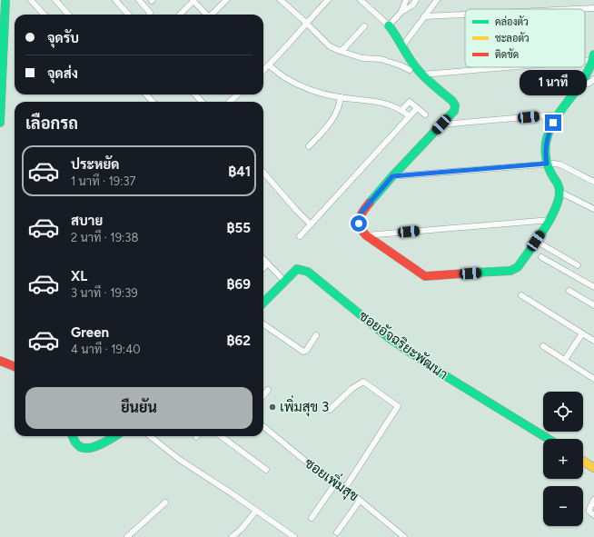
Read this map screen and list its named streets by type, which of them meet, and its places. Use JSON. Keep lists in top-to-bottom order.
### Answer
{
  "streets": {
    "street": ["ซอยอัจฉริยะพัฒนา", "ซอยเพิ่มสุข"]
  },
  "places": ["เพิ่มสุข 3"],
  "legend": ["คล่องตัว", "ชะลอตัว", "ติดขัด"],
  "page": {
    "banner": ["จุดรับ", "จุดส่ง"],
    "bubble": "1 นาที",
    "heading": "เลือกรถ",
    "list": [
      {
        "name": "ประหยัด",
        "note": "1 นาที · 19:37",
        "value": "฿41"
      },
      {
        "name": "สบาย",
        "note": "2 นาที · 19:38",
        "value": "฿55"
      },
      {
        "name": "XL",
        "note": "3 นาที · 19:39",
        "value": "฿69"
      },
      {
        "name": "Green",
        "note": "4 นาที · 19:40",
        "value": "฿62"
      }
    ],
    "buttons": "ยืนยัน",
    "map_buttons": ["+", "−"]
  }
}
